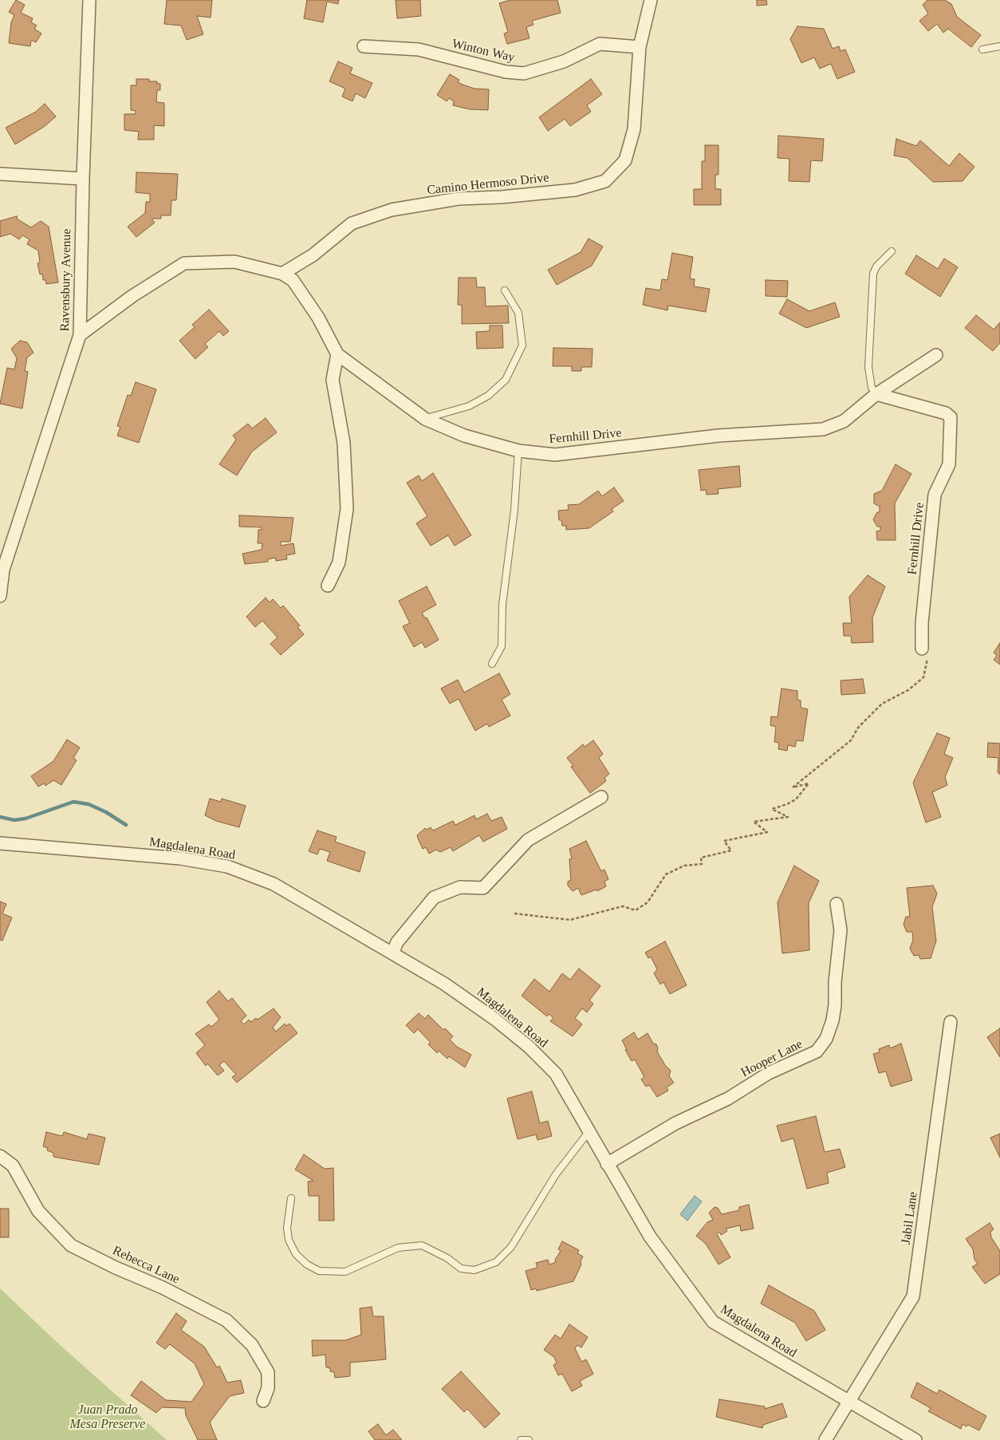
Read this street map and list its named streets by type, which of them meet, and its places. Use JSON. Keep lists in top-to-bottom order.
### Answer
{
  "streets": {
    "street": [
      "Winton Way",
      "Camino Hermoso Drive",
      "Ravensbury Avenue",
      "Fernhill Drive",
      "Magdalena Road",
      "Hooper Lane",
      "Jabil Lane",
      "Rebecca Lane"
    ]
  },
  "crossings": [
    ["Winton Way", "Camino Hermoso Drive"],
    ["Camino Hermoso Drive", "Fernhill Drive"],
    ["Magdalena Road", "Hooper Lane"],
    ["Magdalena Road", "Jabil Lane"]
  ],
  "parks": ["Juan Prado Mesa Preserve"]
}
